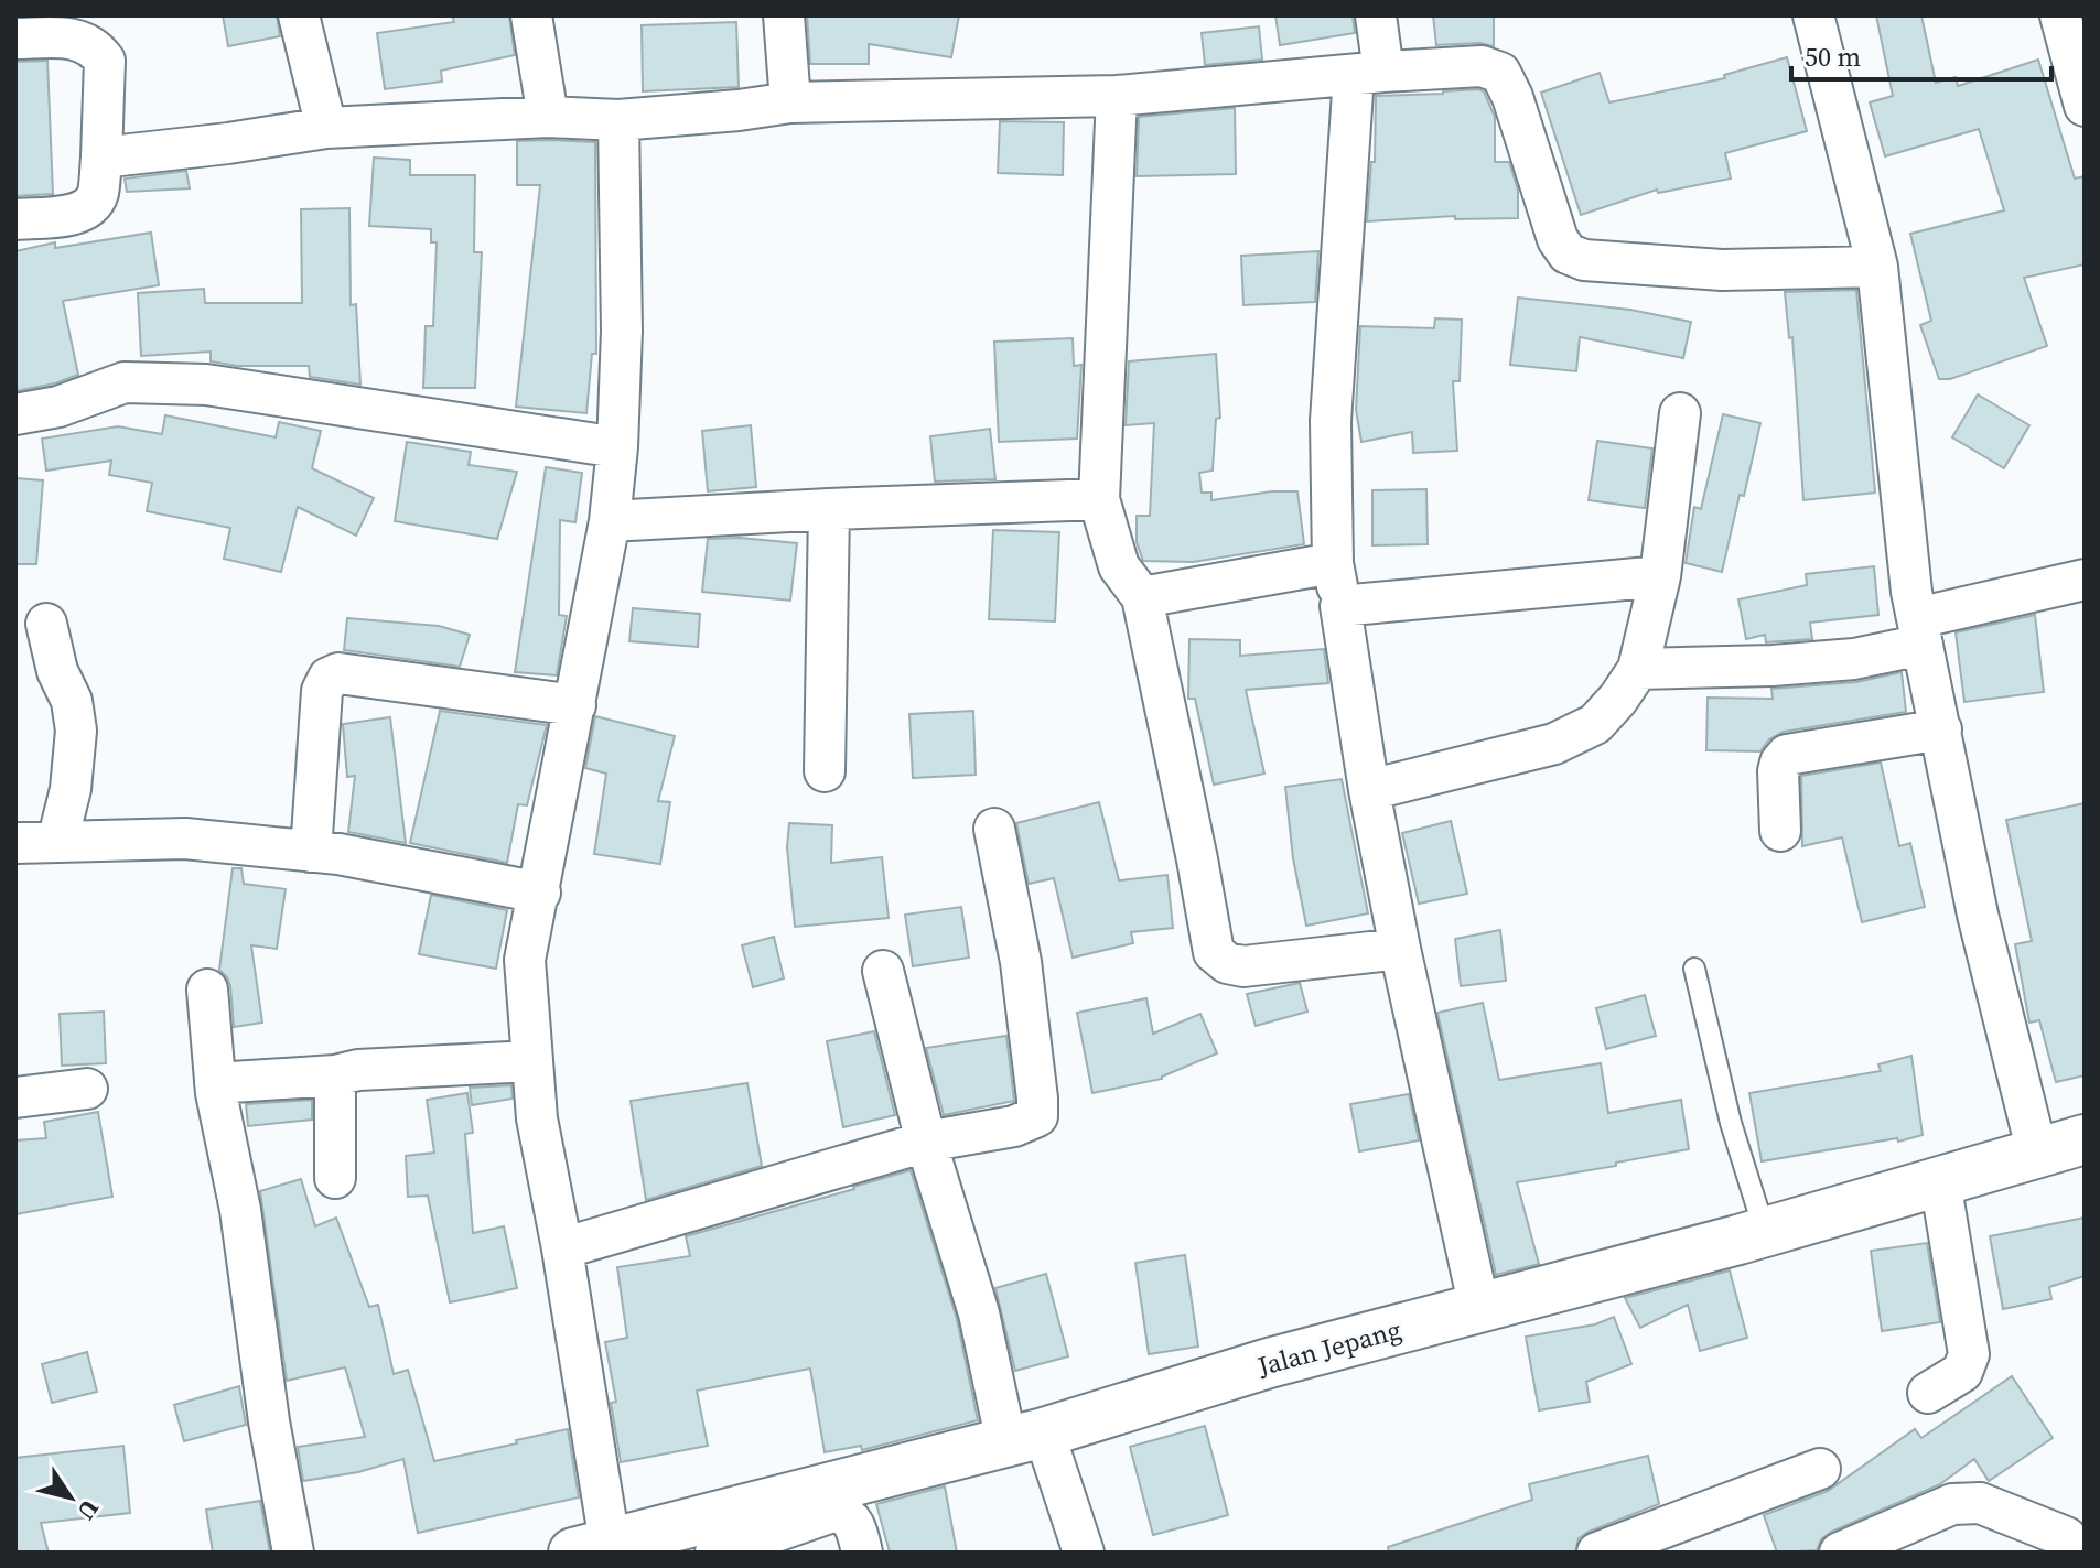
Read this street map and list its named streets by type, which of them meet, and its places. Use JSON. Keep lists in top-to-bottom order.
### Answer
{
  "streets": {
    "street": ["Jalan Jepang"]
  },
  "scale_bar": "50 m",
  "north": "bottom right"
}
